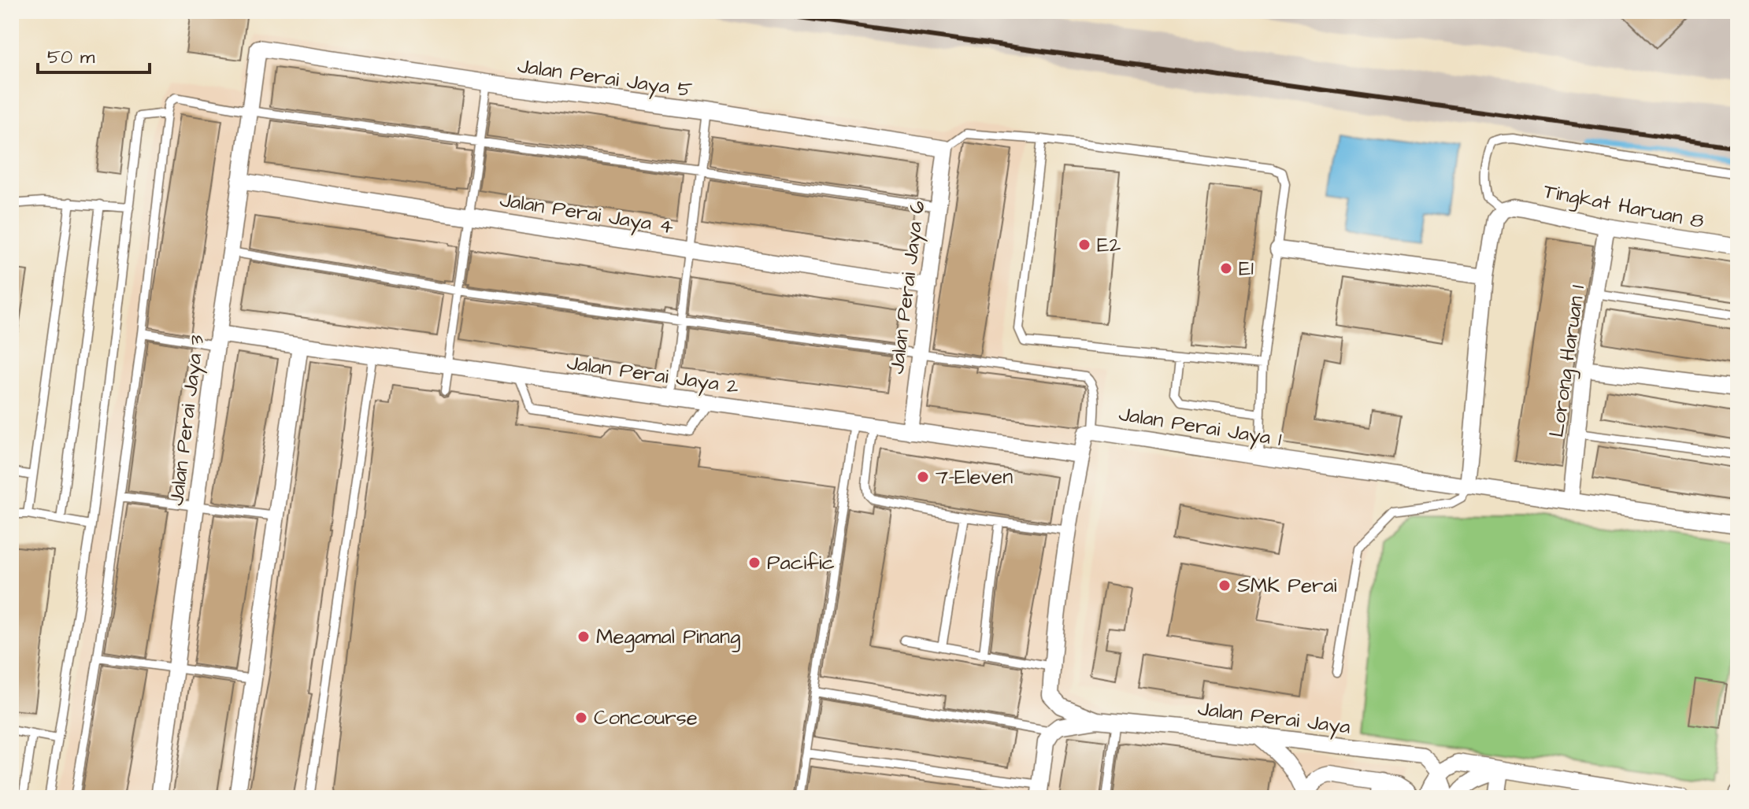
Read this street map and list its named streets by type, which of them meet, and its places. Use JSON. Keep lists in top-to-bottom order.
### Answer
{
  "streets": {
    "street": [
      "Jalan Perai Jaya 5",
      "Tingkat Haruan 8",
      "Jalan Perai Jaya 4",
      "Jalan Perai Jaya 6",
      "Lorong Haruan 1",
      "Jalan Perai Jaya 2",
      "Jalan Perai Jaya 3",
      "Jalan Perai Jaya 1",
      "Jalan Perai Jaya"
    ]
  },
  "crossings": [
    ["Jalan Perai Jaya 5", "Jalan Perai Jaya 6"],
    ["Jalan Perai Jaya 5", "Jalan Perai Jaya 3"],
    ["Tingkat Haruan 8", "Lorong Haruan 1"],
    ["Jalan Perai Jaya 4", "Jalan Perai Jaya 6"],
    ["Jalan Perai Jaya 4", "Jalan Perai Jaya 3"],
    ["Jalan Perai Jaya 6", "Jalan Perai Jaya 2"],
    ["Lorong Haruan 1", "Jalan Perai Jaya 1"],
    ["Jalan Perai Jaya 2", "Jalan Perai Jaya 3"],
    ["Jalan Perai Jaya 2", "Jalan Perai Jaya 1"],
    ["Jalan Perai Jaya 1", "Jalan Perai Jaya"]
  ],
  "places": [
    "E2",
    "E1",
    "7-Eleven",
    "Pacific",
    "SMK Perai",
    "Megamal Pinang",
    "Concourse"
  ],
  "scale_bar": "50 m"
}
